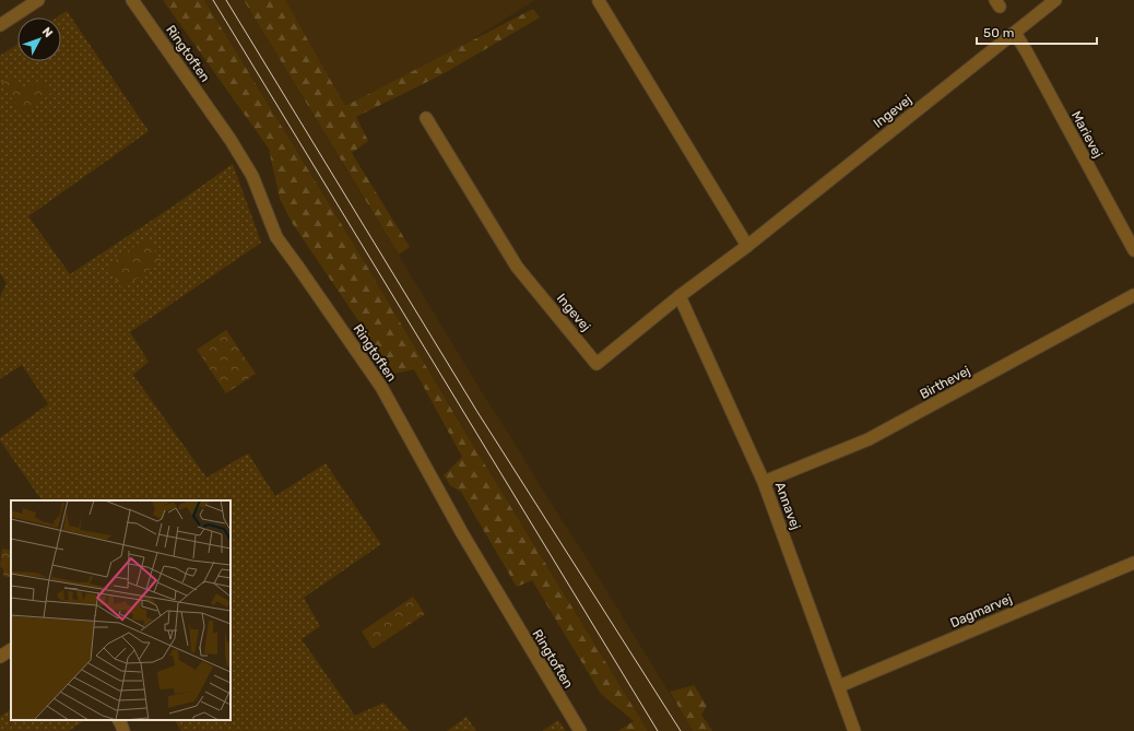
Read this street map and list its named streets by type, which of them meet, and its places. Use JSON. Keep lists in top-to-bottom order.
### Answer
{
  "streets": {
    "street": [
      "Ringtoften",
      "Ingevej",
      "Marievej",
      "Birthevej",
      "Annavej",
      "Dagmarvej"
    ]
  },
  "crossings": [
    ["Ingevej", "Marievej"],
    ["Ingevej", "Annavej"],
    ["Birthevej", "Annavej"],
    ["Annavej", "Dagmarvej"]
  ],
  "scale_bar": "50 m",
  "north": "top right"
}
